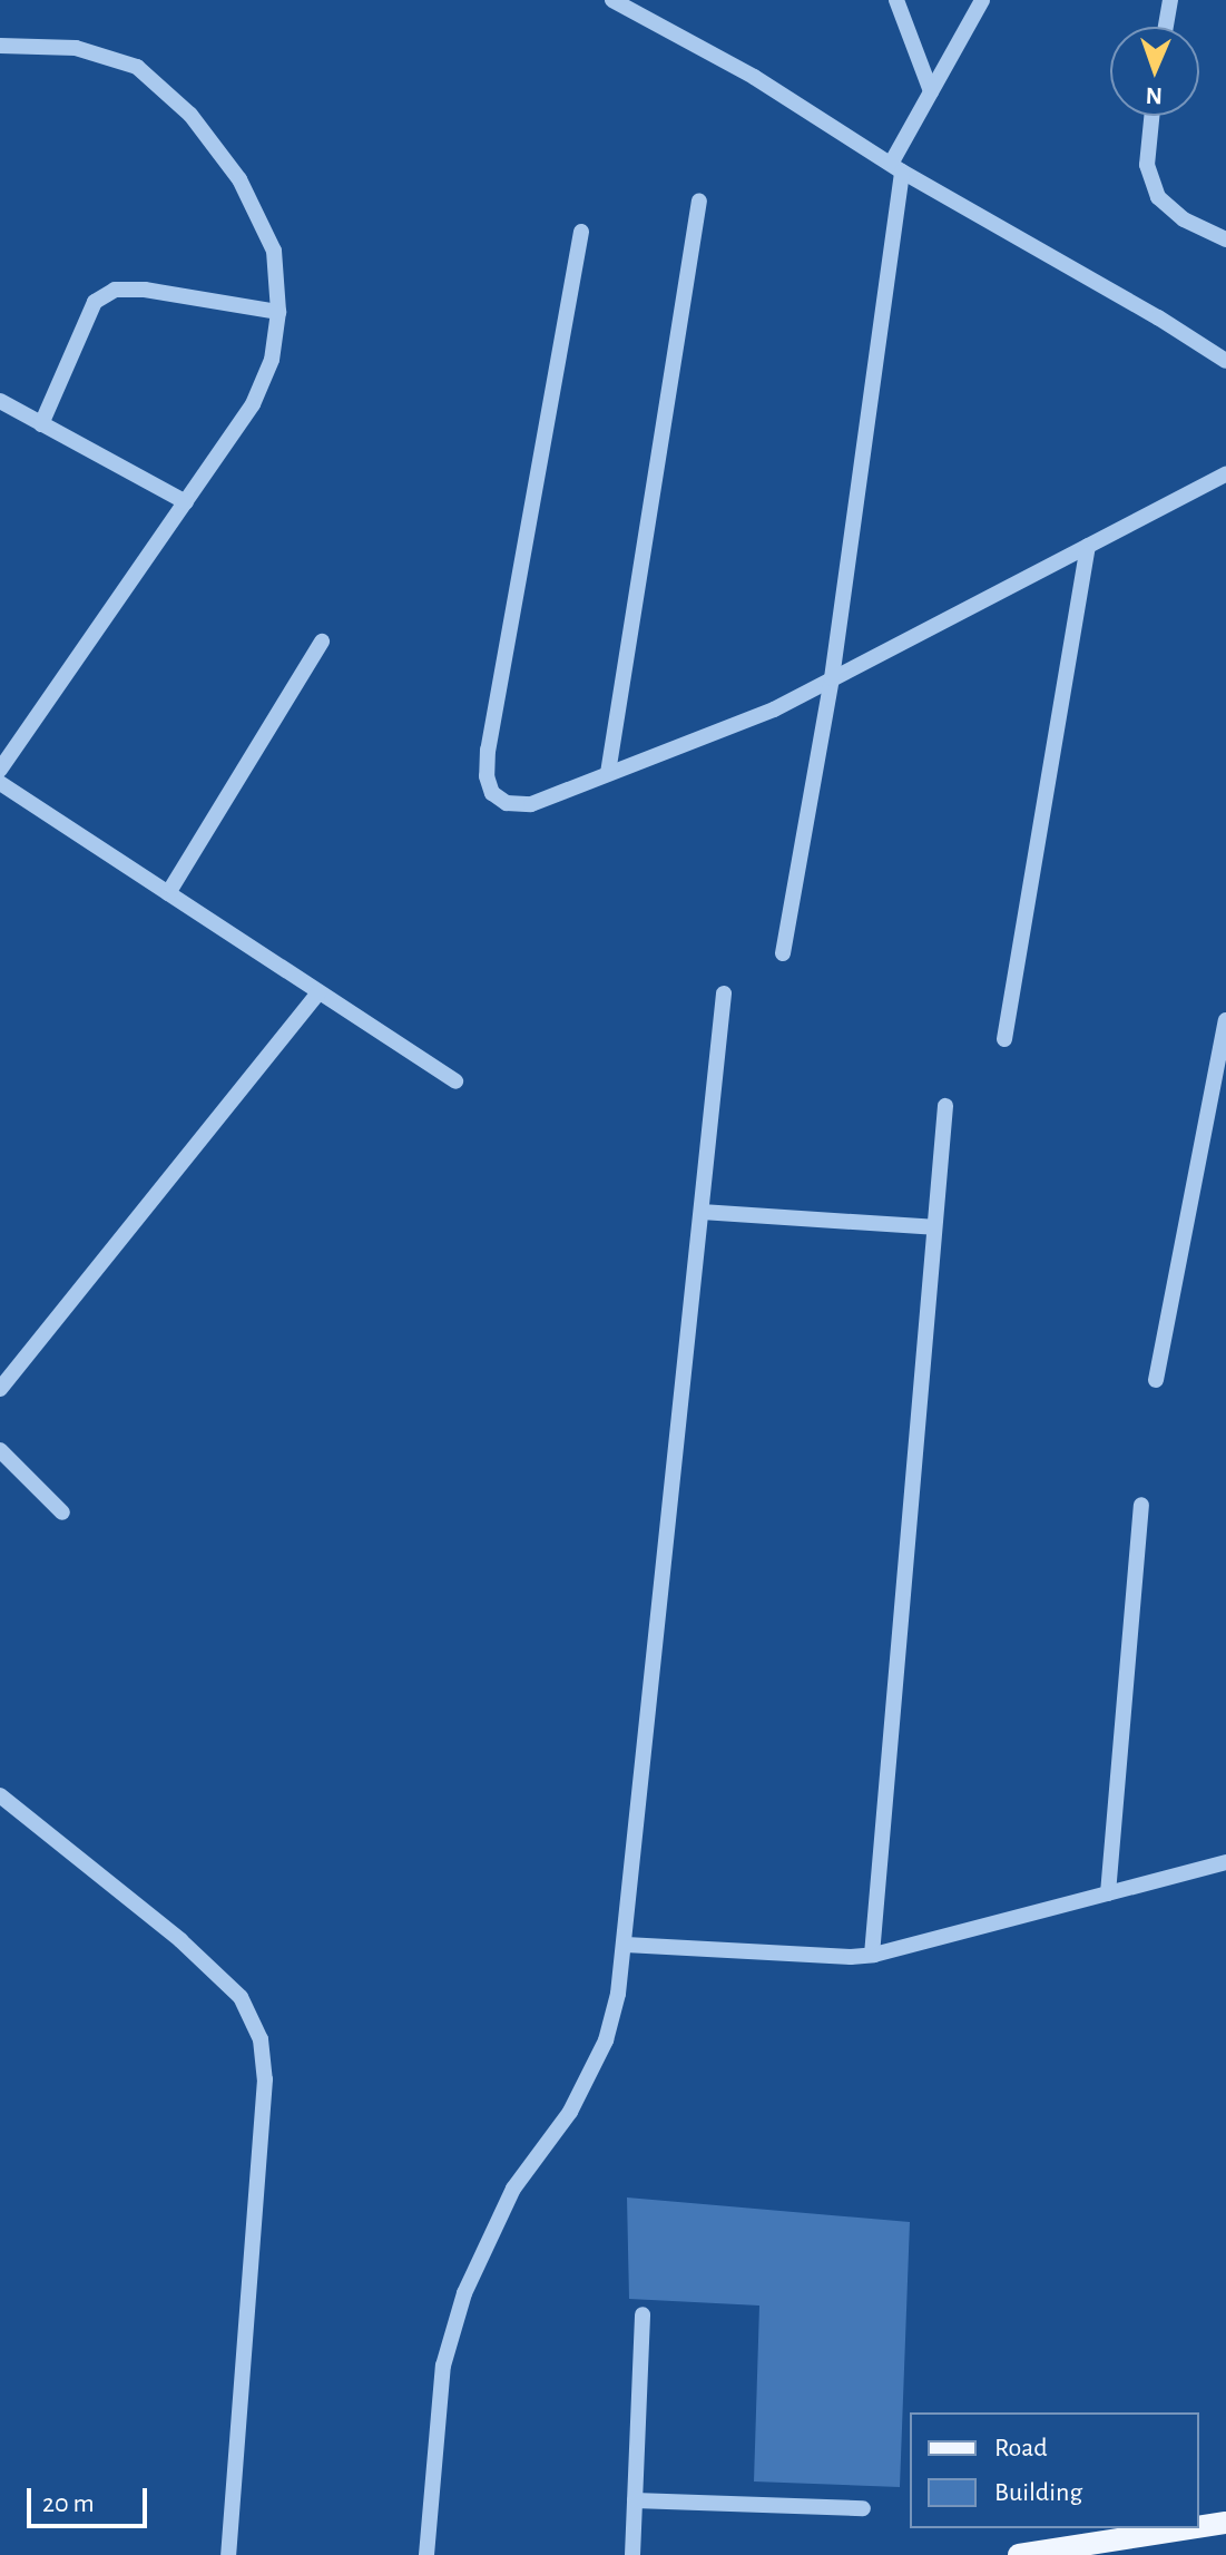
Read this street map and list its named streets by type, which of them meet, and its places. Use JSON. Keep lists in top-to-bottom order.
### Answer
{
  "legend": ["Road", "Building"],
  "scale_bar": "20 m",
  "north": "bottom"
}
